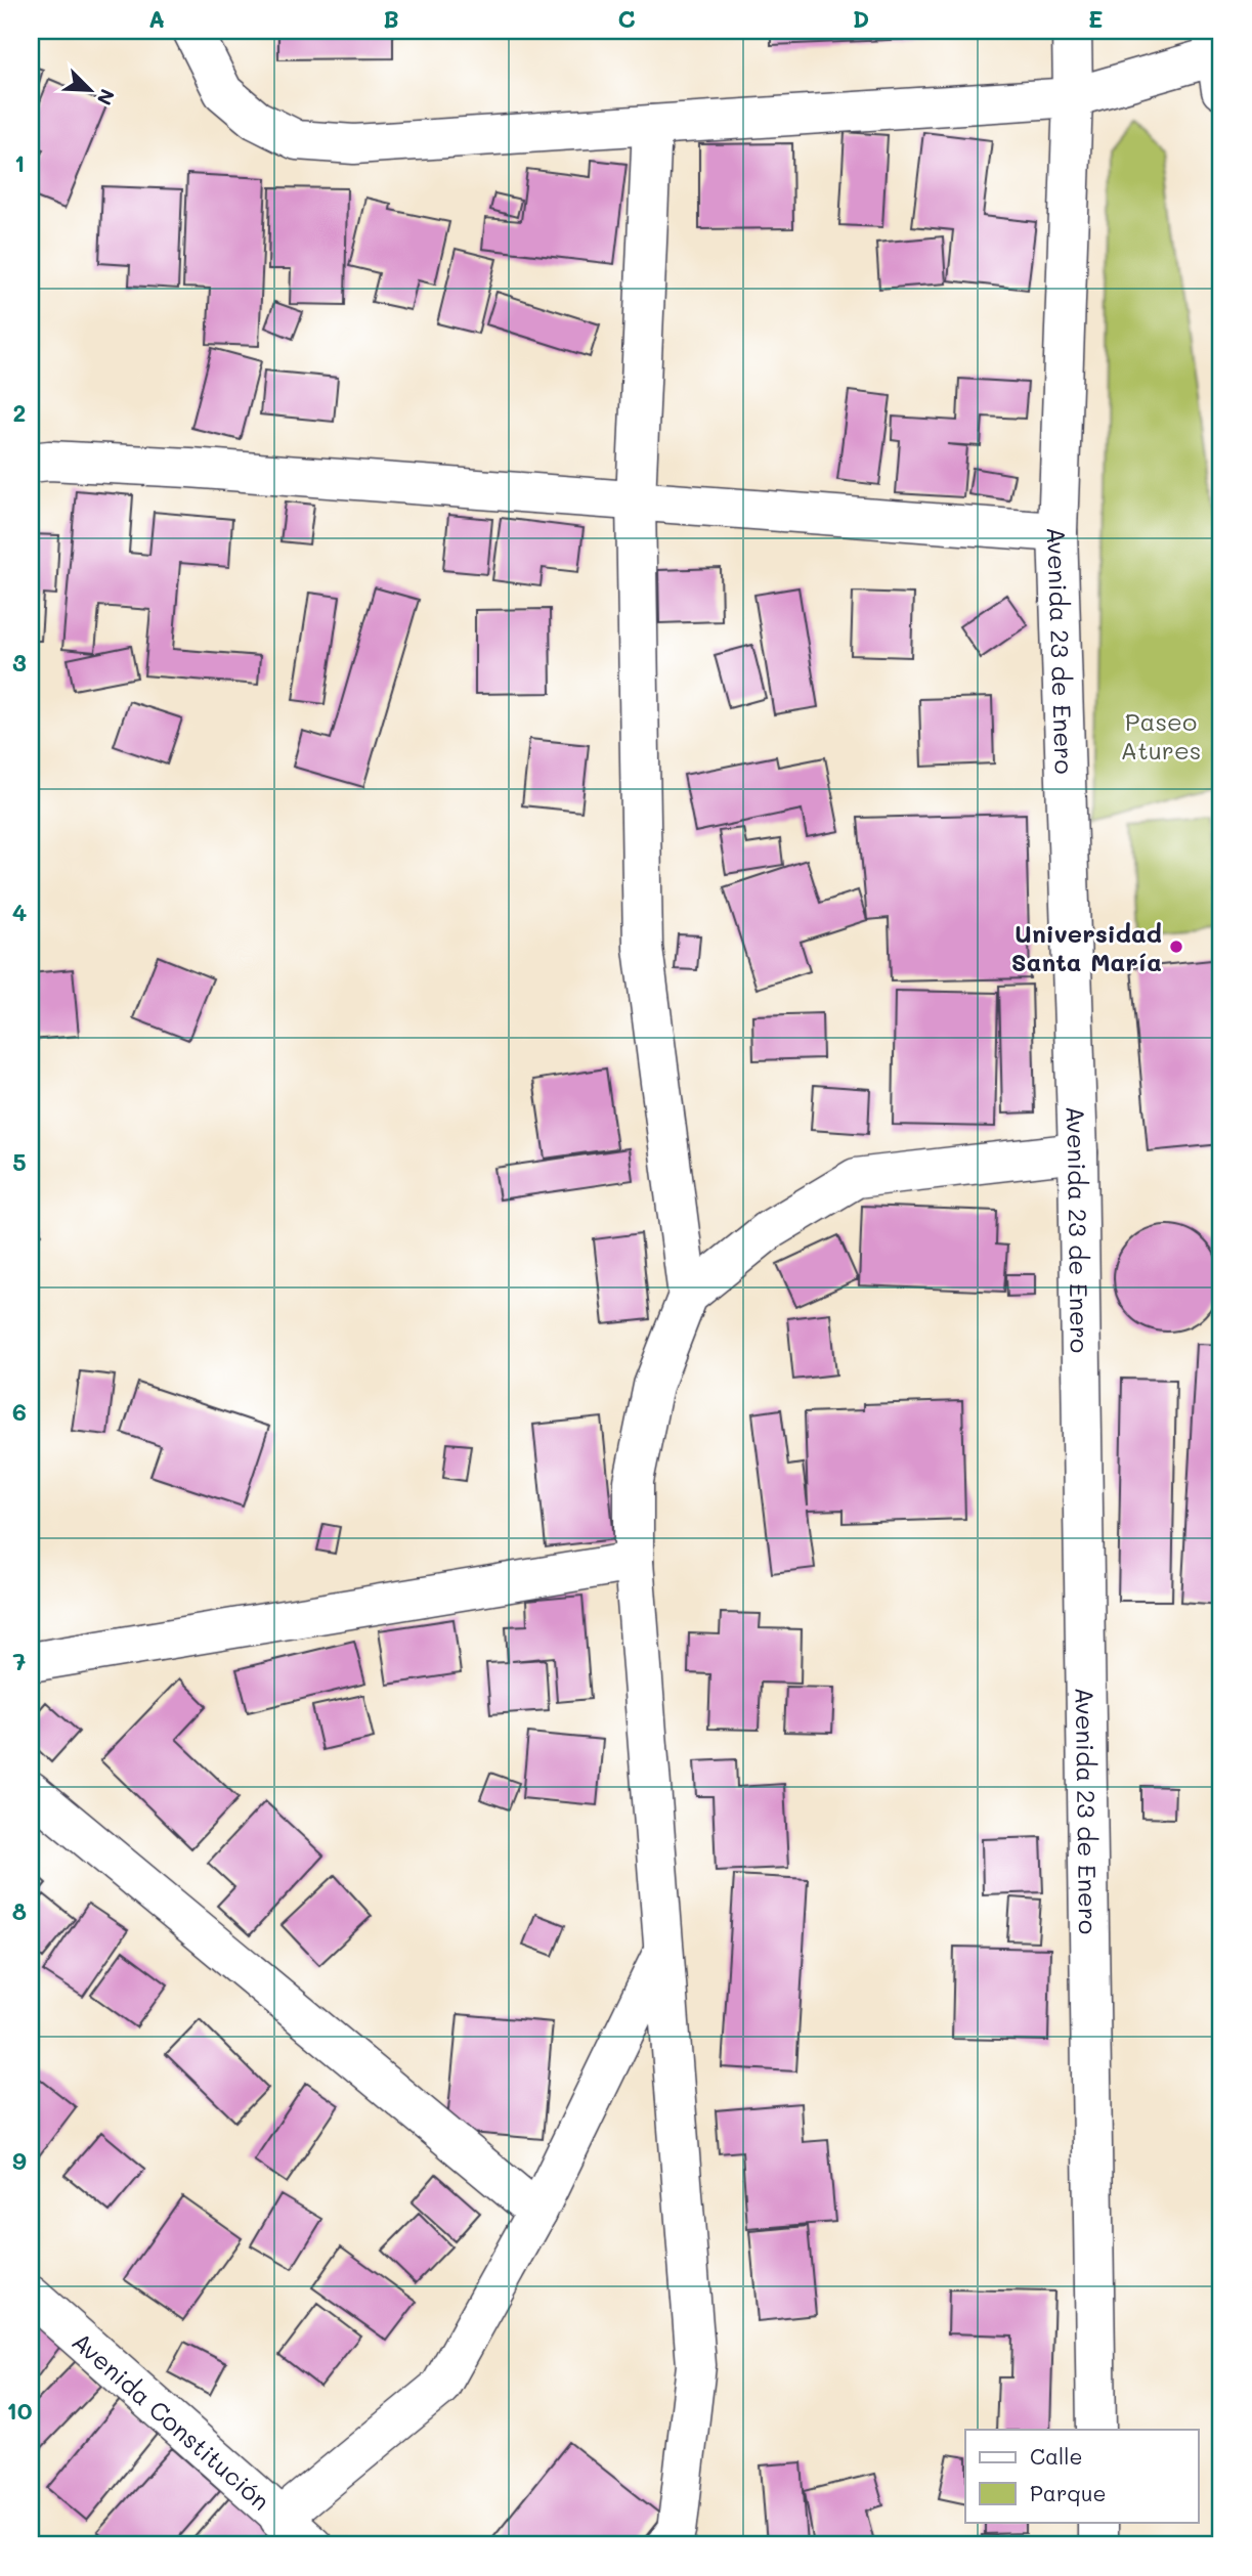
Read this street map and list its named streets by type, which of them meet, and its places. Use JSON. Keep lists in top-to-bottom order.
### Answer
{
  "streets": {
    "street": ["Avenida 23 de Enero", "Avenida Constitución"]
  },
  "parks": ["Paseo Atures"],
  "places": ["Universidad Santa María"],
  "legend": ["Calle", "Parque"],
  "north": "bottom right",
  "grid": {
    "columns": [
      "A",
      "B",
      "C",
      "D",
      "E"
    ],
    "rows": [
      "1",
      "2",
      "3",
      "4",
      "5",
      "6",
      "7",
      "8",
      "9",
      "10"
    ]
  }
}
